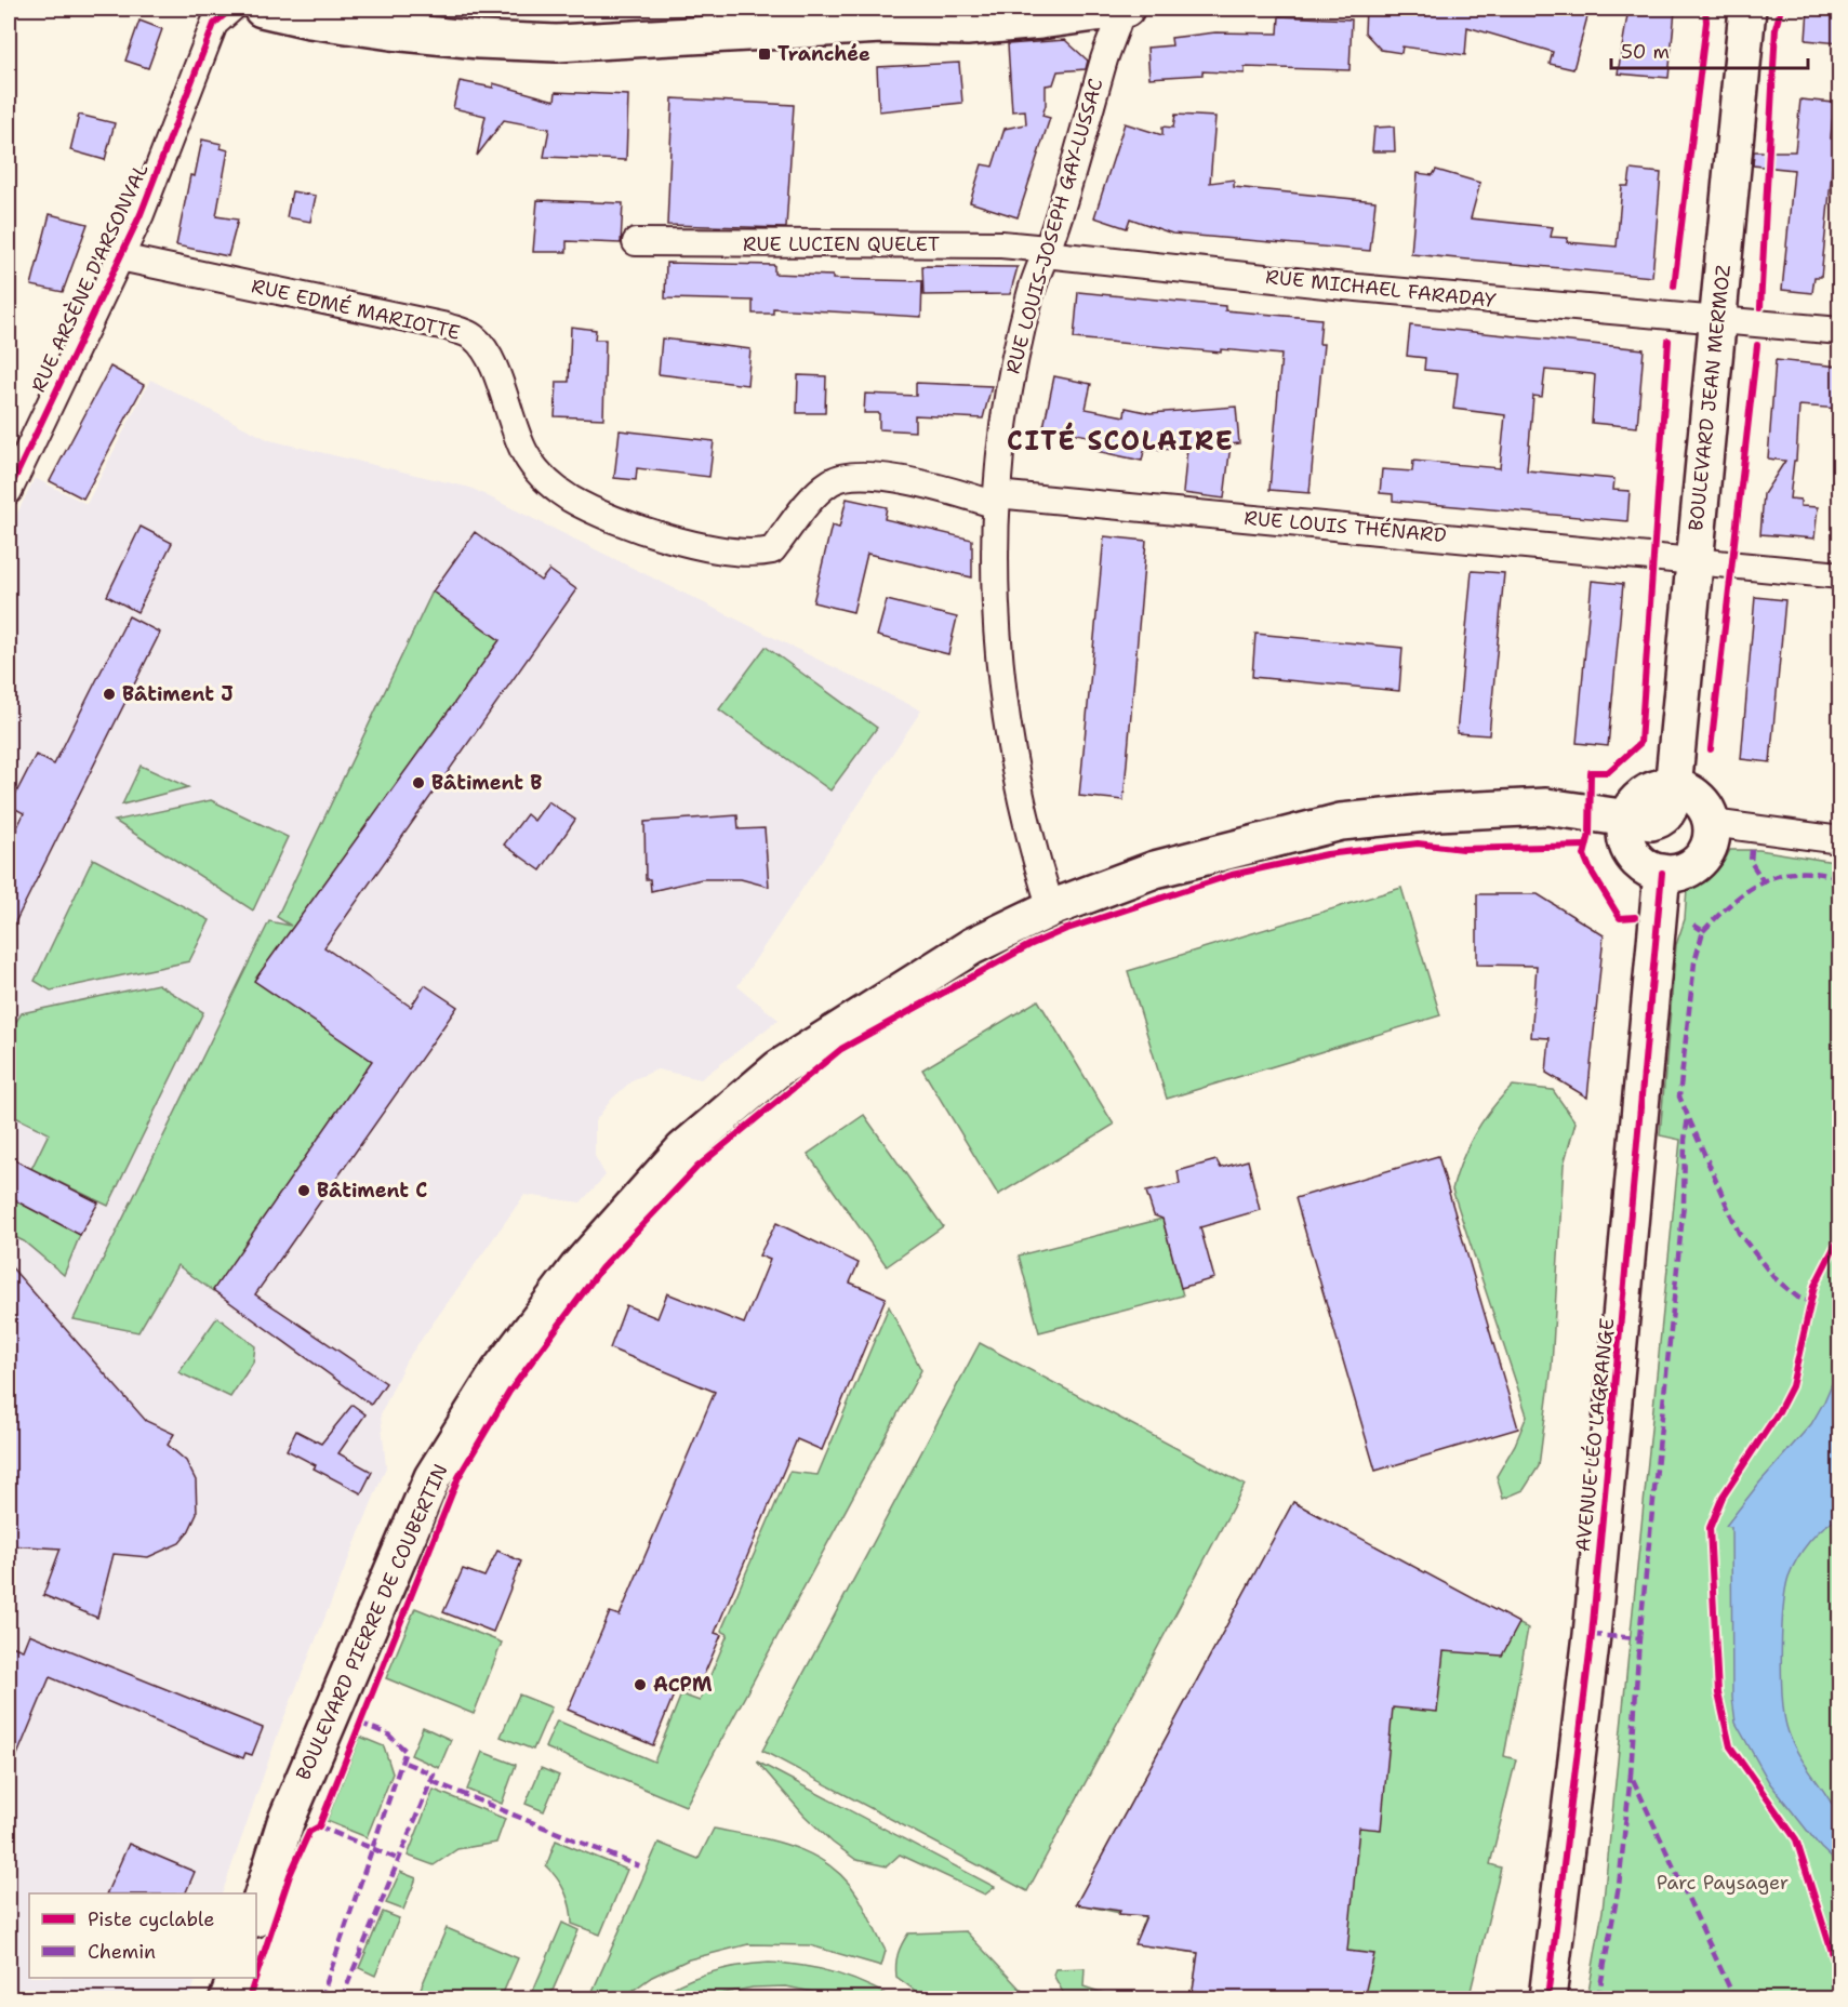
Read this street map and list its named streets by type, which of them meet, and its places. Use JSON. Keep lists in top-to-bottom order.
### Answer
{
  "streets": {
    "street": [
      "RUE LOUIS-JOSEPH GAY-LUSSAC",
      "RUE LUCIEN QUELET",
      "RUE ARSÈNE D'ARSONVAL",
      "RUE MICHAEL FARADAY",
      "RUE EDMÉ MARIOTTE",
      "BOULEVARD JEAN MERMOZ",
      "RUE LOUIS THÉNARD",
      "AVENUE LÉO LAGRANGE",
      "BOULEVARD PIERRE DE COUBERTIN"
    ]
  },
  "crossings": [
    ["RUE LOUIS-JOSEPH GAY-LUSSAC", "RUE LUCIEN QUELET"],
    ["RUE LOUIS-JOSEPH GAY-LUSSAC", "RUE MICHAEL FARADAY"],
    ["RUE LOUIS-JOSEPH GAY-LUSSAC", "RUE EDMÉ MARIOTTE"],
    ["RUE LOUIS-JOSEPH GAY-LUSSAC", "RUE LOUIS THÉNARD"],
    ["RUE LOUIS-JOSEPH GAY-LUSSAC", "BOULEVARD PIERRE DE COUBERTIN"],
    ["RUE LUCIEN QUELET", "RUE MICHAEL FARADAY"],
    ["RUE ARSÈNE D'ARSONVAL", "RUE EDMÉ MARIOTTE"],
    ["RUE MICHAEL FARADAY", "BOULEVARD JEAN MERMOZ"],
    ["RUE EDMÉ MARIOTTE", "RUE LOUIS THÉNARD"],
    ["BOULEVARD JEAN MERMOZ", "RUE LOUIS THÉNARD"],
    ["BOULEVARD JEAN MERMOZ", "BOULEVARD PIERRE DE COUBERTIN"]
  ],
  "districts": ["CITÉ SCOLAIRE"],
  "parks": ["Parc Paysager"],
  "places": {
    "transit": ["Tranchée"],
    "other": [
      "Bâtiment J",
      "Bâtiment B",
      "Bâtiment C",
      "ACPM"
    ]
  },
  "legend": ["Piste cyclable", "Chemin"],
  "scale_bar": "50 m"
}
